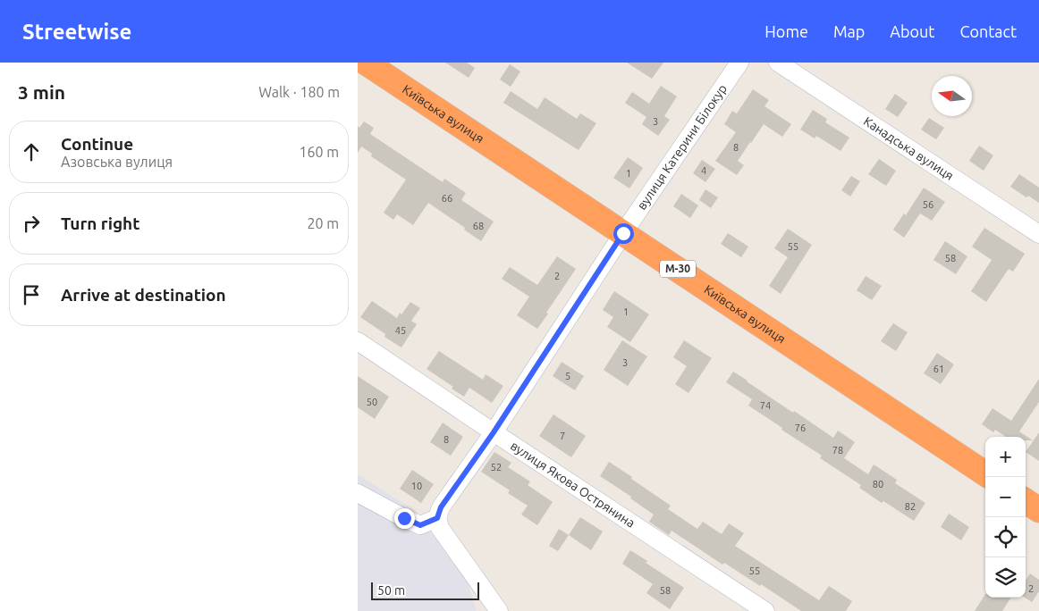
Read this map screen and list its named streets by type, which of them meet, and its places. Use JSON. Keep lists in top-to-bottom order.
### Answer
{
  "streets": {
    "highway": ["Київська вулиця", "М-30"],
    "street": ["вулиця Катерини Білокур", "Канадська вулиця", "вулиця Якова Острянина"]
  },
  "crossings": [
    ["Київська вулиця", "вулиця Катерини Білокур"],
    ["вулиця Катерини Білокур", "вулиця Якова Острянина"]
  ],
  "house_numbers": [
    "3",
    "8",
    "4",
    "1",
    "66",
    "56",
    "68",
    "55",
    "58",
    "2",
    "1",
    "45",
    "3",
    "61",
    "5",
    "50",
    "74",
    "76",
    "7",
    "8",
    "78",
    "52",
    "80",
    "10",
    "82",
    "55",
    "2",
    "58"
  ],
  "scale_bar": "50 m",
  "north": "left",
  "page": {
    "header": "Streetwise",
    "nav": [
      "Home",
      "Map",
      "About",
      "Contact"
    ],
    "heading": ["3 min", "Walk · 180 m"],
    "list": [
      ["Continue", "Азовська вулиця", "160 m"],
      ["Turn right", "20 m"],
      "Arrive at destination"
    ],
    "map_buttons": ["+", "−"],
    "scale": "50 m"
  }
}
